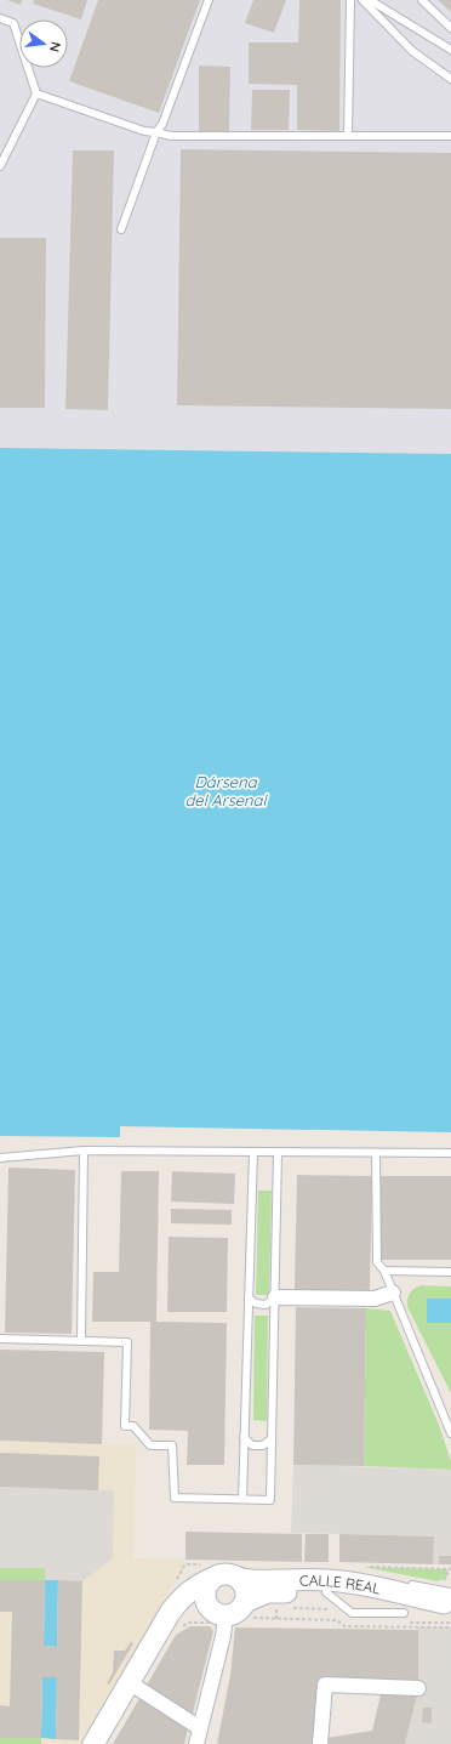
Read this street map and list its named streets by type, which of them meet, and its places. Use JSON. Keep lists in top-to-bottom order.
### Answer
{
  "streets": {
    "main road": ["CALLE REAL"]
  },
  "water": ["Dársena del Arsenal"],
  "north": "right"
}
